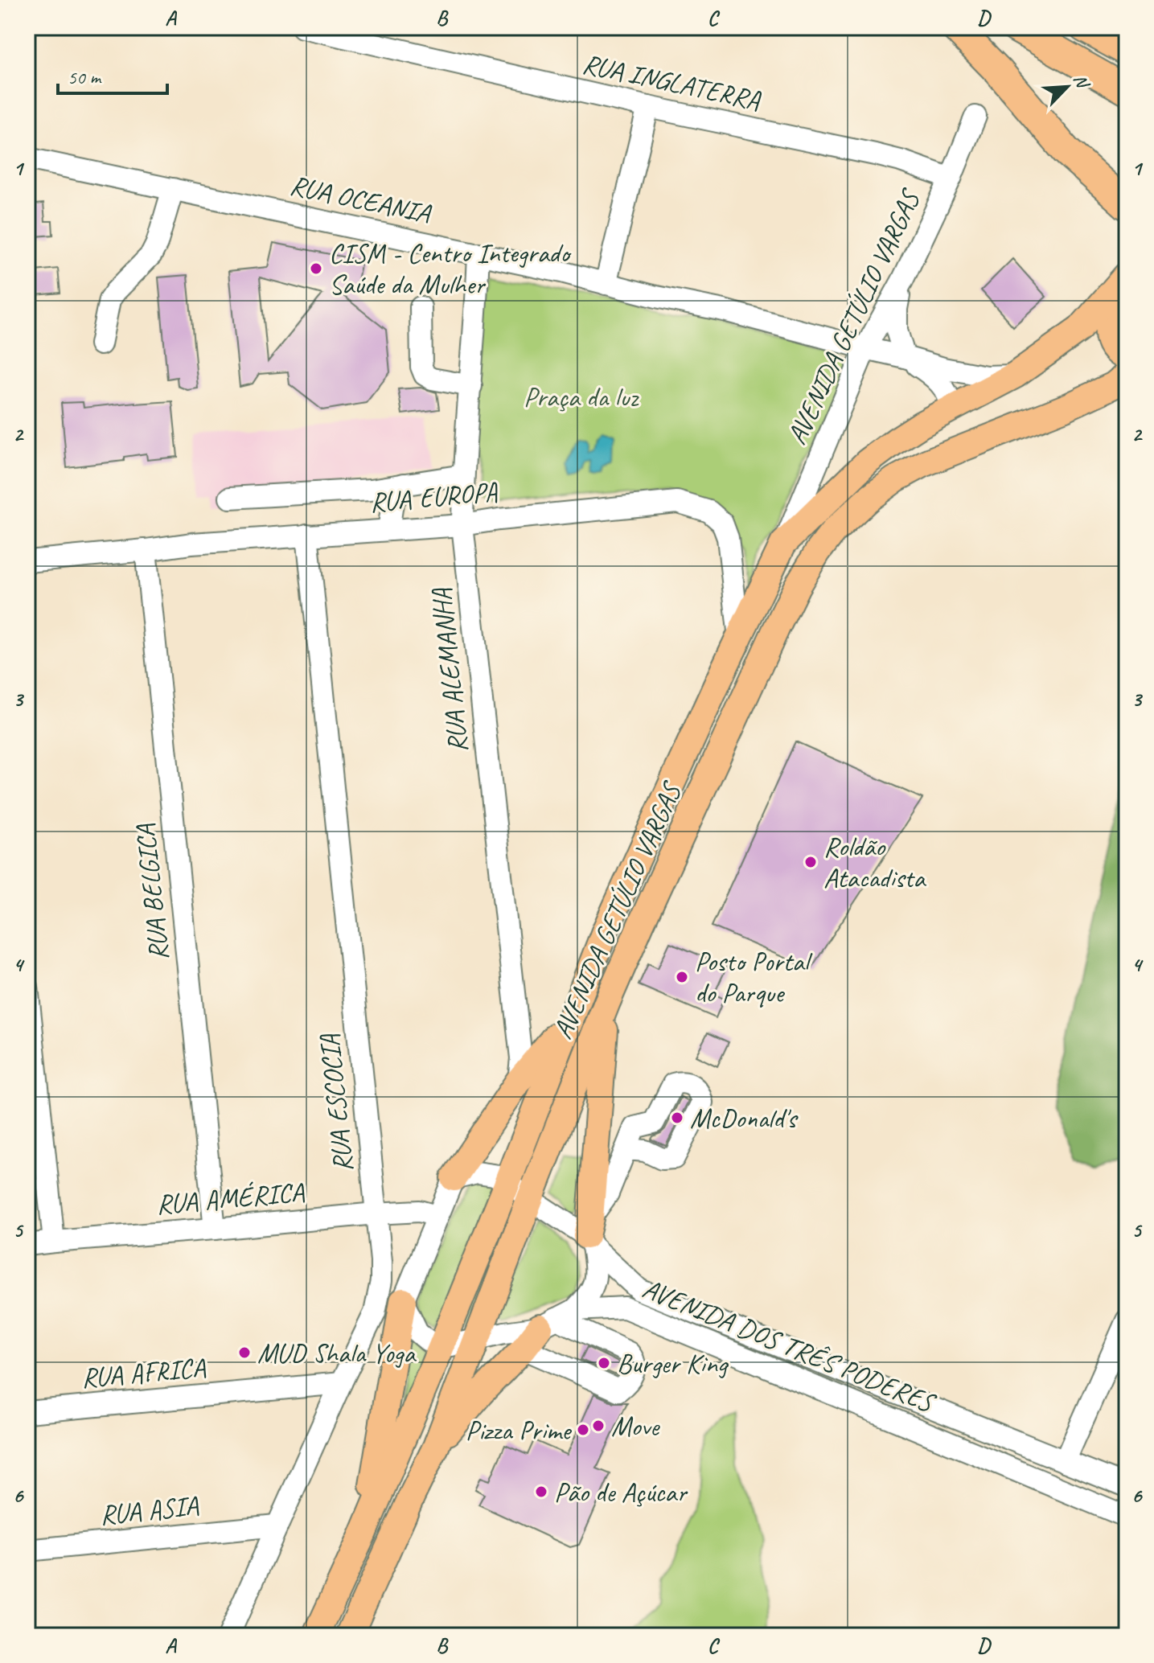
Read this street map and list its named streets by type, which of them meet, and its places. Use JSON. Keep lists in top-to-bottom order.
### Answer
{
  "streets": {
    "main road": ["AVENIDA GETÚLIO VARGAS"],
    "street": [
      "RUA INGLATERRA",
      "RUA OCEANIA",
      "RUA EUROPA",
      "RUA ALEMANHA",
      "RUA BELGICA",
      "RUA ESCOCIA",
      "RUA AMÉRICA",
      "AVENIDA DOS TRÊS PODERES",
      "RUA AFRICA",
      "RUA ASIA"
    ]
  },
  "crossings": [
    ["RUA INGLATERRA", "AVENIDA GETÚLIO VARGAS"],
    ["RUA OCEANIA", "AVENIDA GETÚLIO VARGAS"],
    ["RUA OCEANIA", "RUA ALEMANHA"],
    ["AVENIDA GETÚLIO VARGAS", "RUA EUROPA"],
    ["AVENIDA GETÚLIO VARGAS", "AVENIDA DOS TRÊS PODERES"],
    ["RUA EUROPA", "RUA ALEMANHA"],
    ["RUA EUROPA", "RUA BELGICA"],
    ["RUA EUROPA", "RUA ESCOCIA"],
    ["RUA BELGICA", "RUA AMÉRICA"],
    ["RUA ESCOCIA", "RUA AMÉRICA"],
    ["RUA ESCOCIA", "RUA AFRICA"],
    ["RUA ESCOCIA", "RUA ASIA"]
  ],
  "parks": ["Praça da luz"],
  "places": [
    "CISM - Centro Integrado Saúde da Mulher",
    "Roldão Atacadista",
    "Posto Portal do Parque",
    "McDonald's",
    "MUD Shala Yoga",
    "Burger King",
    "Move",
    "Pizza Prime",
    "Pão de Açúcar"
  ],
  "scale_bar": "50 m",
  "north": "top right",
  "grid": {
    "columns": [
      "A",
      "B",
      "C",
      "D"
    ],
    "rows": [
      "1",
      "2",
      "3",
      "4",
      "5",
      "6"
    ]
  }
}
